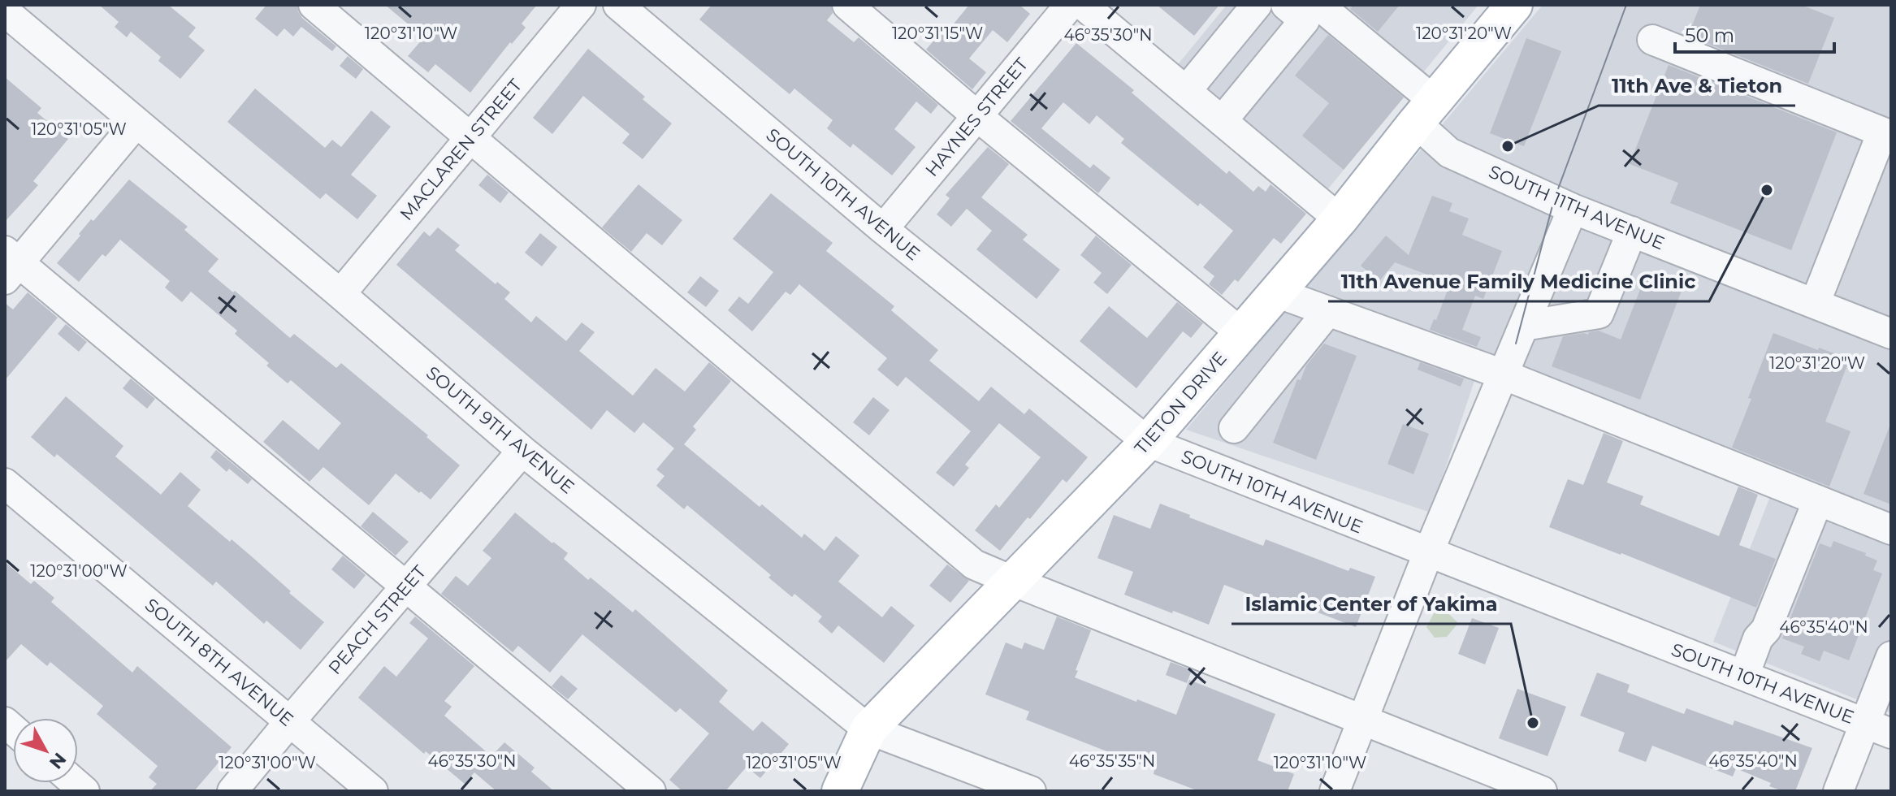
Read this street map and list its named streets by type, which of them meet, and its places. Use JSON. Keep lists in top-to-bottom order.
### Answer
{
  "streets": {
    "main road": ["TIETON DRIVE"],
    "street": [
      "HAYNES STREET",
      "MACLAREN STREET",
      "SOUTH 10TH AVENUE",
      "SOUTH 11TH AVENUE",
      "SOUTH 9TH AVENUE",
      "PEACH STREET",
      "SOUTH 8TH AVENUE"
    ]
  },
  "crossings": [
    ["HAYNES STREET", "SOUTH 10TH AVENUE"],
    ["MACLAREN STREET", "SOUTH 9TH AVENUE"],
    ["SOUTH 10TH AVENUE", "TIETON DRIVE"],
    ["SOUTH 11TH AVENUE", "TIETON DRIVE"],
    ["TIETON DRIVE", "SOUTH 9TH AVENUE"],
    ["SOUTH 9TH AVENUE", "PEACH STREET"],
    ["PEACH STREET", "SOUTH 8TH AVENUE"]
  ],
  "places": ["11th Ave & Tieton", "11th Avenue Family Medicine Clinic", "Islamic Center of Yakima"],
  "scale_bar": "50 m",
  "north": "bottom right",
  "coordinates": [
    "120°31'10\"W",
    "120°31'15\"W",
    "120°31'20\"W",
    "46°35'30\"N",
    "120°31'05\"W",
    "120°31'00\"W",
    "46°35'40\"N",
    "46°35'35\"N"
  ]
}
